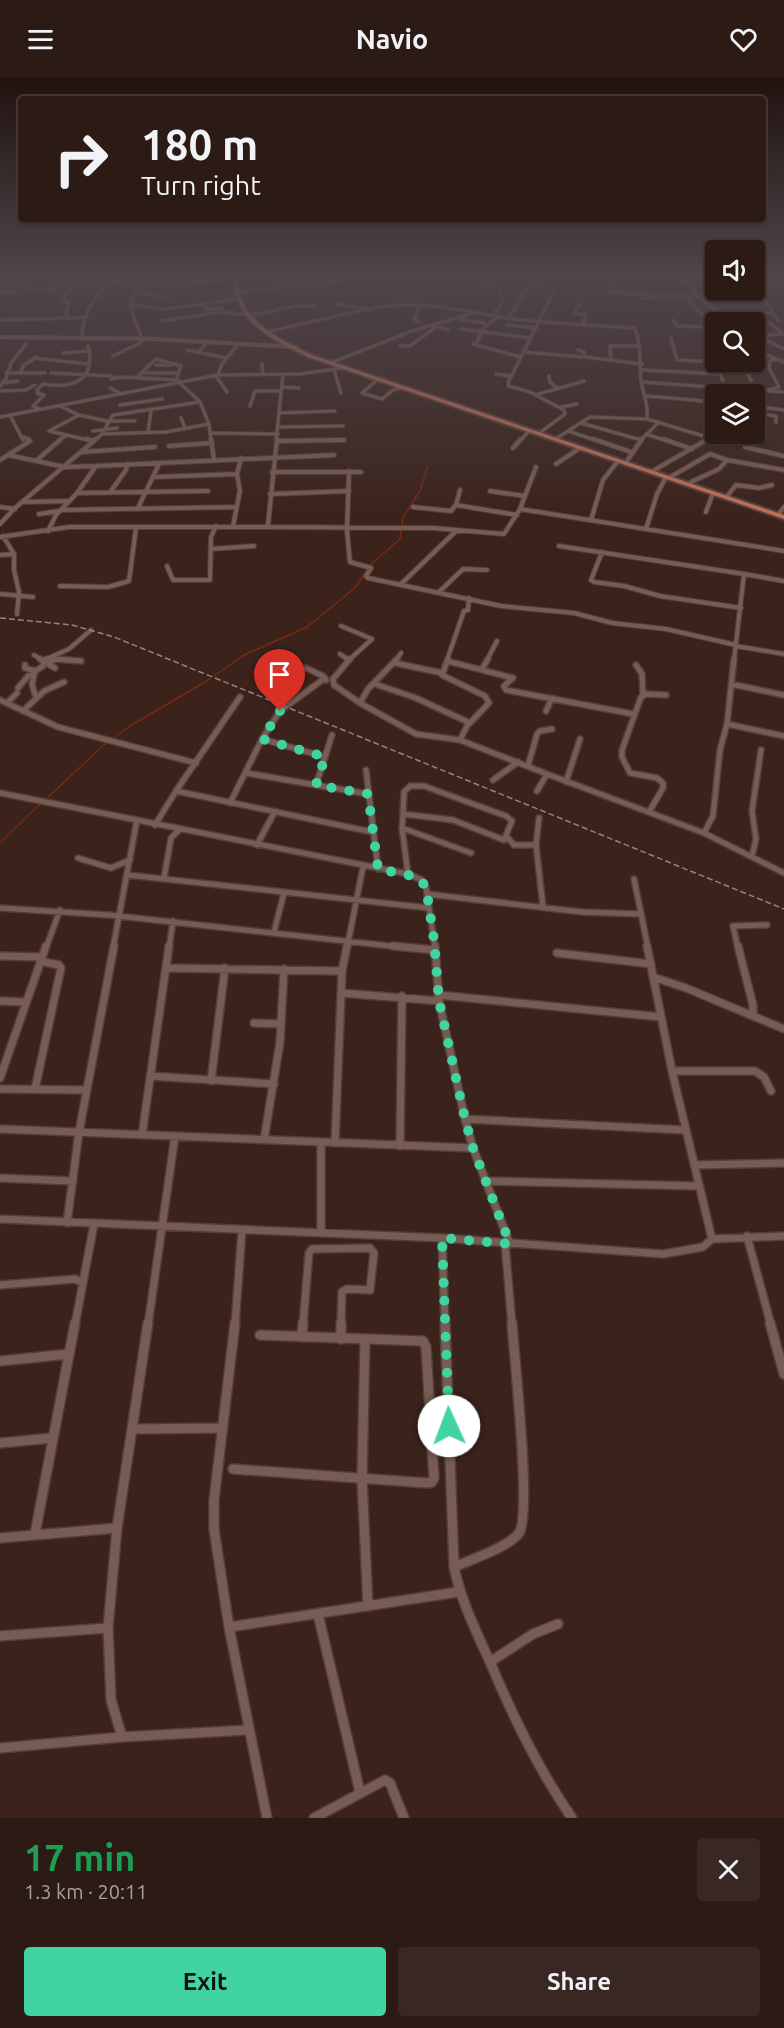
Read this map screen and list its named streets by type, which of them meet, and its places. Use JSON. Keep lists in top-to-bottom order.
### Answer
{
  "page": {
    "header": "Navio",
    "turn": ["180 m", "Turn right"],
    "heading": ["17 min", "1.3 km · 20:11"],
    "buttons": ["Exit", "Share"]
  }
}
